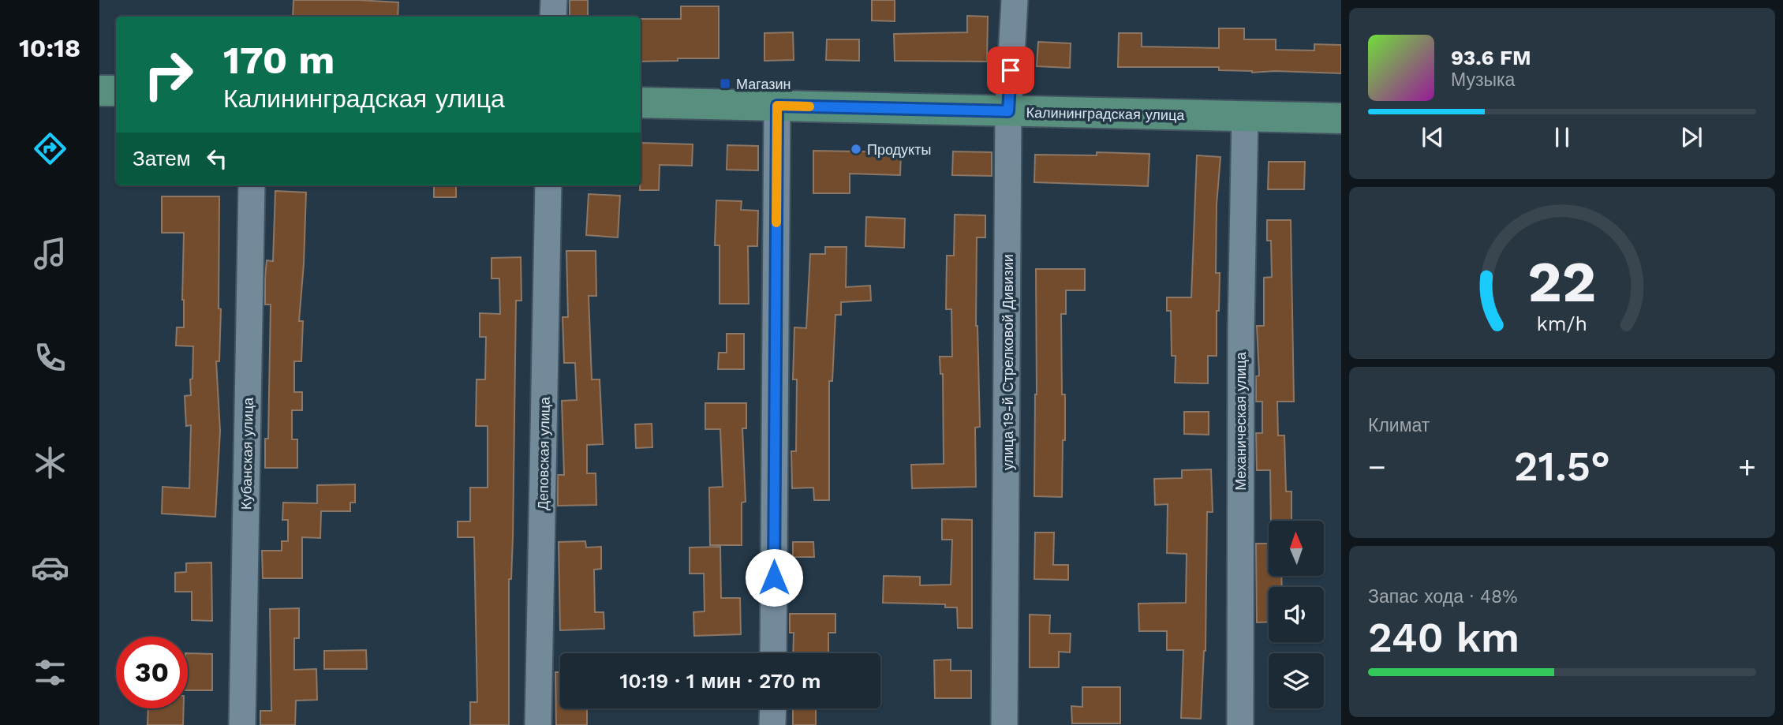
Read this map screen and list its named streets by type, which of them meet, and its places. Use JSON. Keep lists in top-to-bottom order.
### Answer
{
  "streets": {
    "main road": ["Калининградская улица"],
    "street": [
      "улица 19-й Стрелковой Дивизии",
      "Механическая улица",
      "Кубанская улица",
      "Деповская улица"
    ]
  },
  "crossings": [
    ["Калининградская улица", "улица 19-й Стрелковой Дивизии"],
    ["Калининградская улица", "Механическая улица"]
  ],
  "places": {
    "transit": ["Магазин"],
    "other": ["Продукты"]
  },
  "north": "top",
  "page": {
    "tabs": "10:18",
    "turn": ["170 m", "Калининградская улица"],
    "song": ["93.6 FM", "Музыка"],
    "then": "Затем",
    "tile": [
      "Климат",
      ["Запас хода · 48%", "240 km"]
    ],
    "heat": ["−", "21.5°", "+"],
    "limit": "30",
    "trip": "10:19 · 1 мин · 270 m",
    "gauge": ["22", "km/h"]
  }
}
